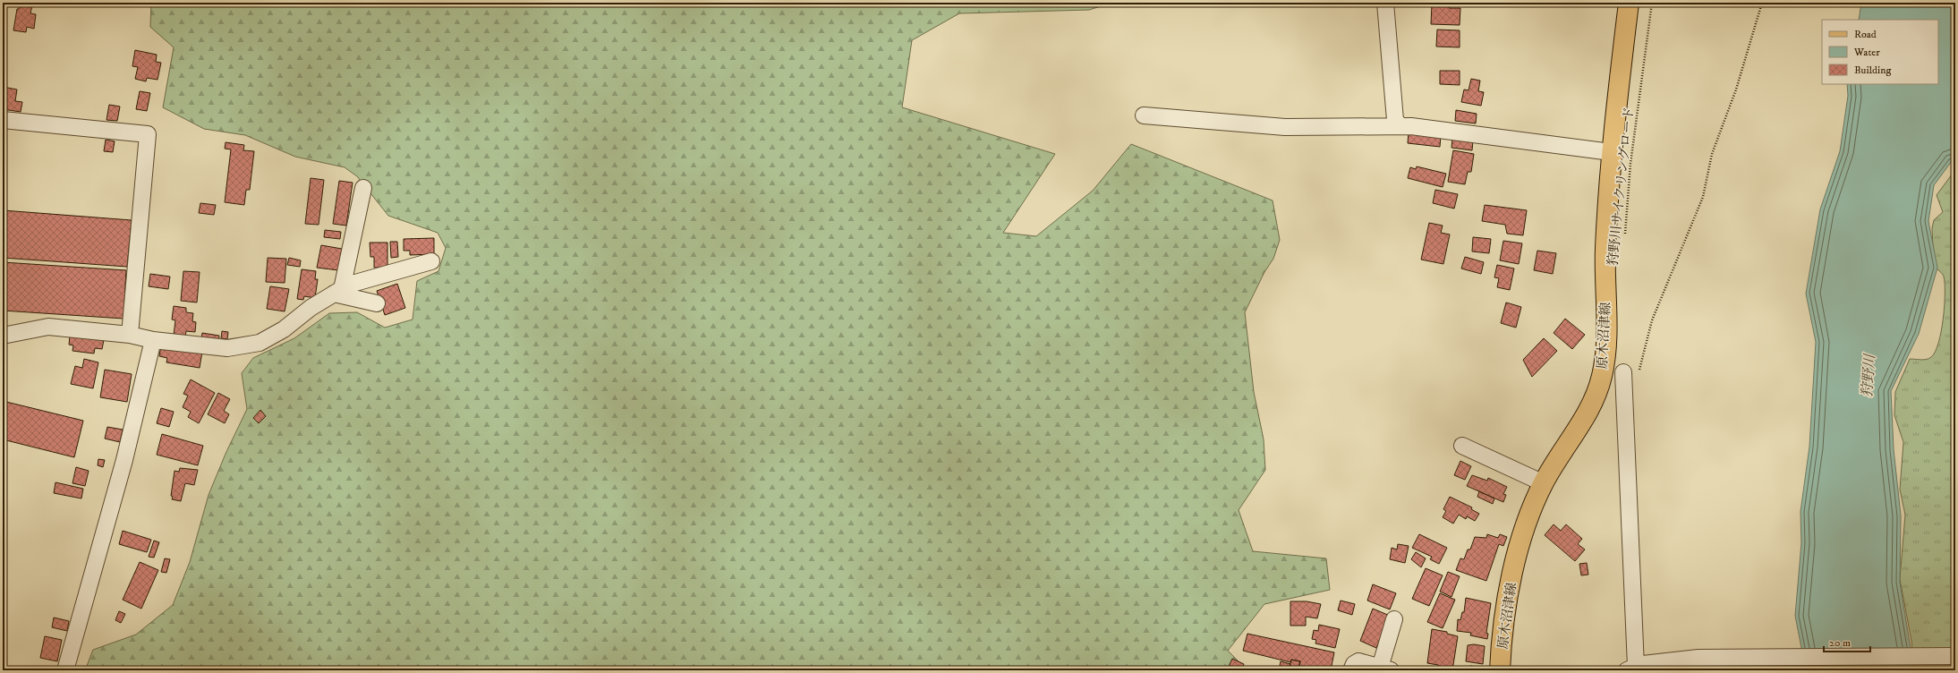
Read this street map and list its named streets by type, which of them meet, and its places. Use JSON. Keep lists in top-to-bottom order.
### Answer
{
  "streets": {
    "main road": ["原木沼津線"],
    "path": ["狩野川サイクリングロード"]
  },
  "water": ["狩野川"],
  "legend": ["Road", "Water", "Building"],
  "scale_bar": "20 m"
}
